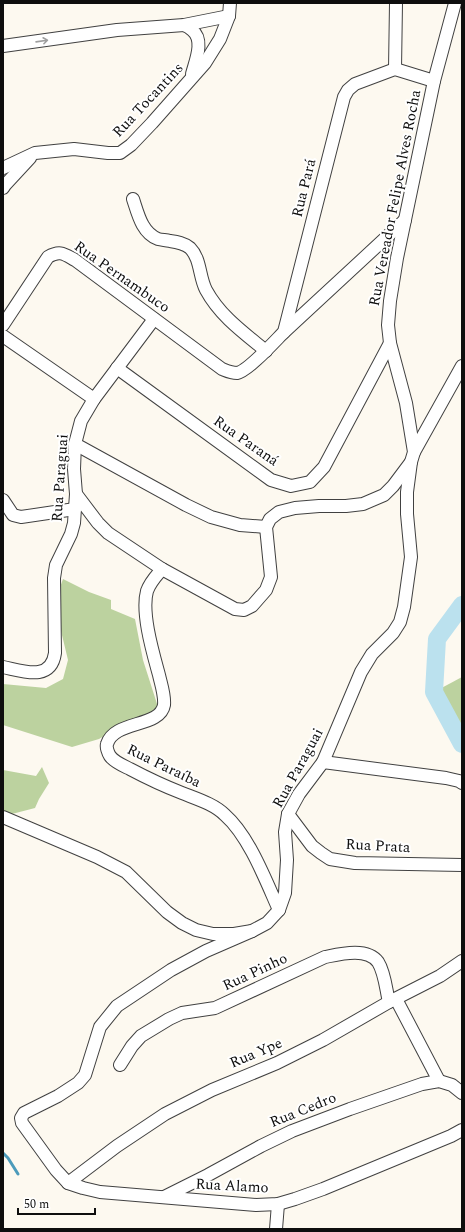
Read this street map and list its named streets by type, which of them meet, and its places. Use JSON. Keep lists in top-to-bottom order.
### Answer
{
  "streets": {
    "street": [
      "Rua Tocantins",
      "Rua Pará",
      "Rua Vereador Felipe Alves Rocha",
      "Rua Pernambuco",
      "Rua Paraná",
      "Rua Paraguai",
      "Rua Paraíba",
      "Rua Prata",
      "Rua Pinho",
      "Rua Ype",
      "Rua Cedro",
      "Rua Alamo"
    ]
  },
  "crossings": [
    ["Rua Pará", "Rua Pernambuco"],
    ["Rua Vereador Felipe Alves Rocha", "Rua Paraná"],
    ["Rua Vereador Felipe Alves Rocha", "Rua Paraguai"],
    ["Rua Pernambuco", "Rua Paraguai"],
    ["Rua Paraná", "Rua Paraguai"],
    ["Rua Paraguai", "Rua Paraíba"],
    ["Rua Paraguai", "Rua Prata"],
    ["Rua Pinho", "Rua Ype"],
    ["Rua Pinho", "Rua Cedro"],
    ["Rua Ype", "Rua Alamo"],
    ["Rua Cedro", "Rua Alamo"]
  ],
  "scale_bar": "50 m"
}
